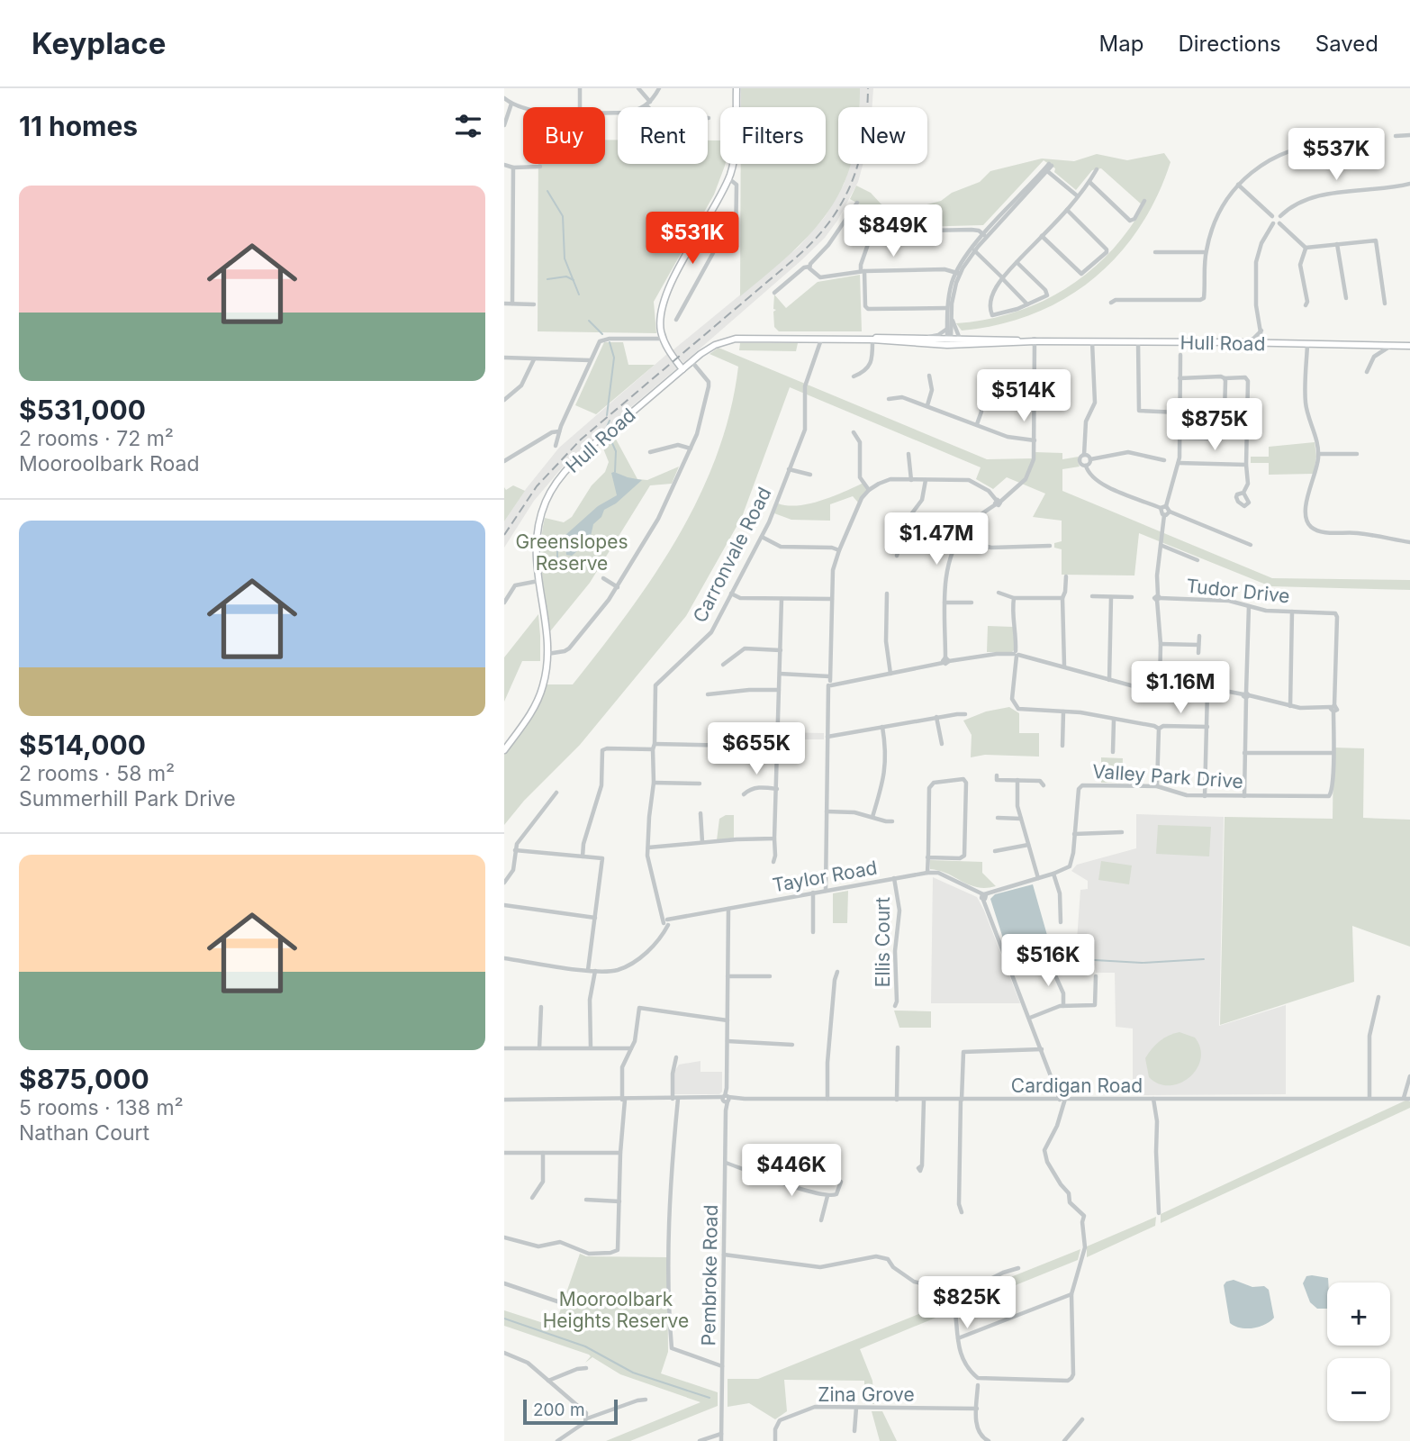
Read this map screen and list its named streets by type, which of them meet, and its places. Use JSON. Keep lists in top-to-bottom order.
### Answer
{
  "streets": {
    "main road": ["Hull Road"],
    "street": [
      "Carronvale Road",
      "Tudor Drive",
      "Valley Park Drive",
      "Taylor Road",
      "Ellis Court",
      "Cardigan Road",
      "Pembroke Road",
      "Zina Grove"
    ]
  },
  "crossings": [
    ["Hull Road", "Carronvale Road"],
    ["Carronvale Road", "Taylor Road"],
    ["Tudor Drive", "Valley Park Drive"],
    ["Taylor Road", "Ellis Court"],
    ["Taylor Road", "Pembroke Road"],
    ["Cardigan Road", "Pembroke Road"]
  ],
  "parks": ["Greenslopes Reserve", "Mooroolbark Heights Reserve"],
  "scale_bar": "200 m",
  "page": {
    "header": "Keyplace",
    "nav": ["Map", "Directions", "Saved"],
    "heading": "11 homes",
    "chip": [
      "Buy",
      "Rent",
      "Filters",
      "New"
    ],
    "price": [
      "$537K",
      "$849K",
      "$531K",
      "$514K",
      "$875K",
      "$1.47M",
      "$1.16M",
      "$655K",
      "$516K",
      "$446K",
      "$825K"
    ],
    "list": [
      {
        "name": "$531,000",
        "note": "2 rooms · 72 m² · Mooroolbark Road"
      },
      {
        "name": "$514,000",
        "note": "2 rooms · 58 m² · Summerhill Park Drive"
      },
      {
        "name": "$875,000",
        "note": "5 rooms · 138 m² · Nathan Court"
      }
    ],
    "map_buttons": ["+", "−"],
    "scale": "200 m"
  }
}
